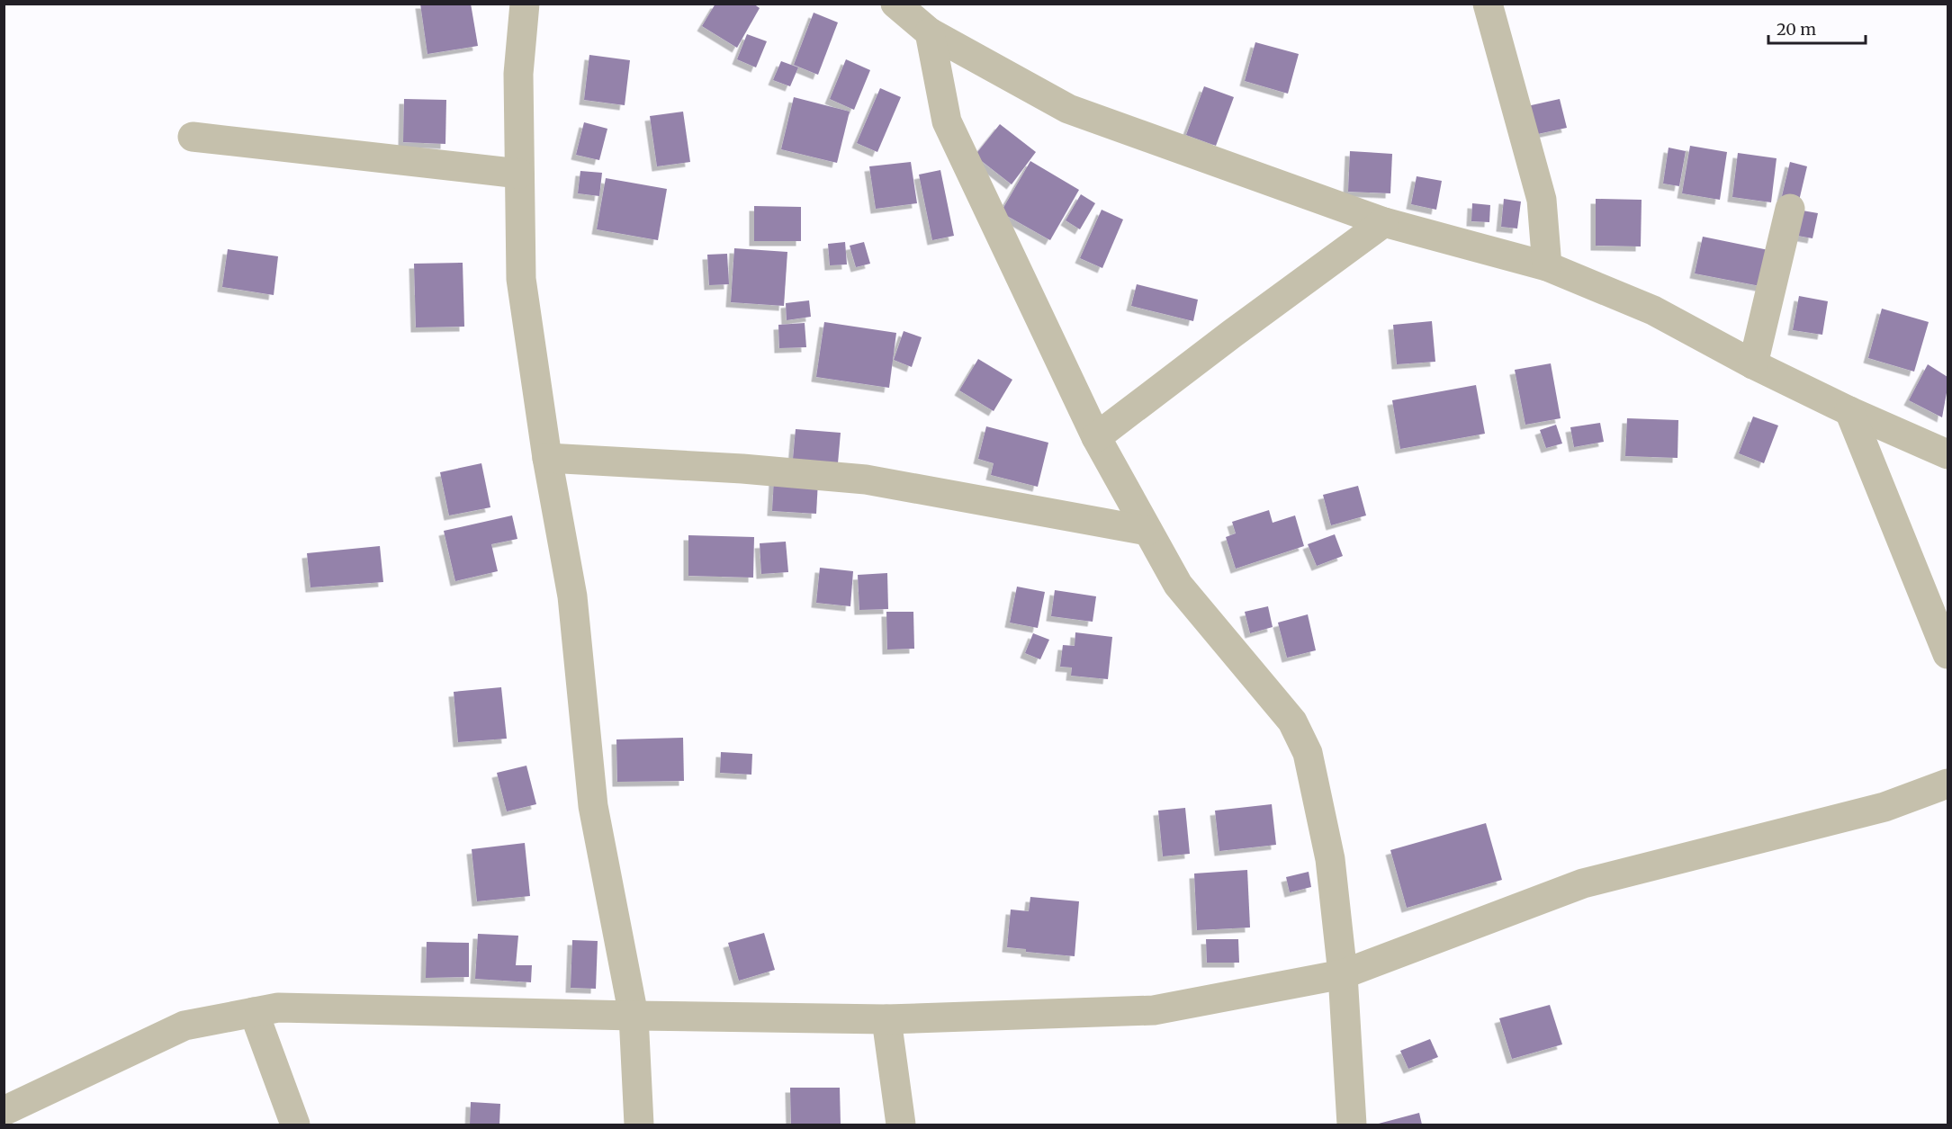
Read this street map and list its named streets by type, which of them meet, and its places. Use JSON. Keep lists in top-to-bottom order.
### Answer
{
  "scale_bar": "20 m"
}
